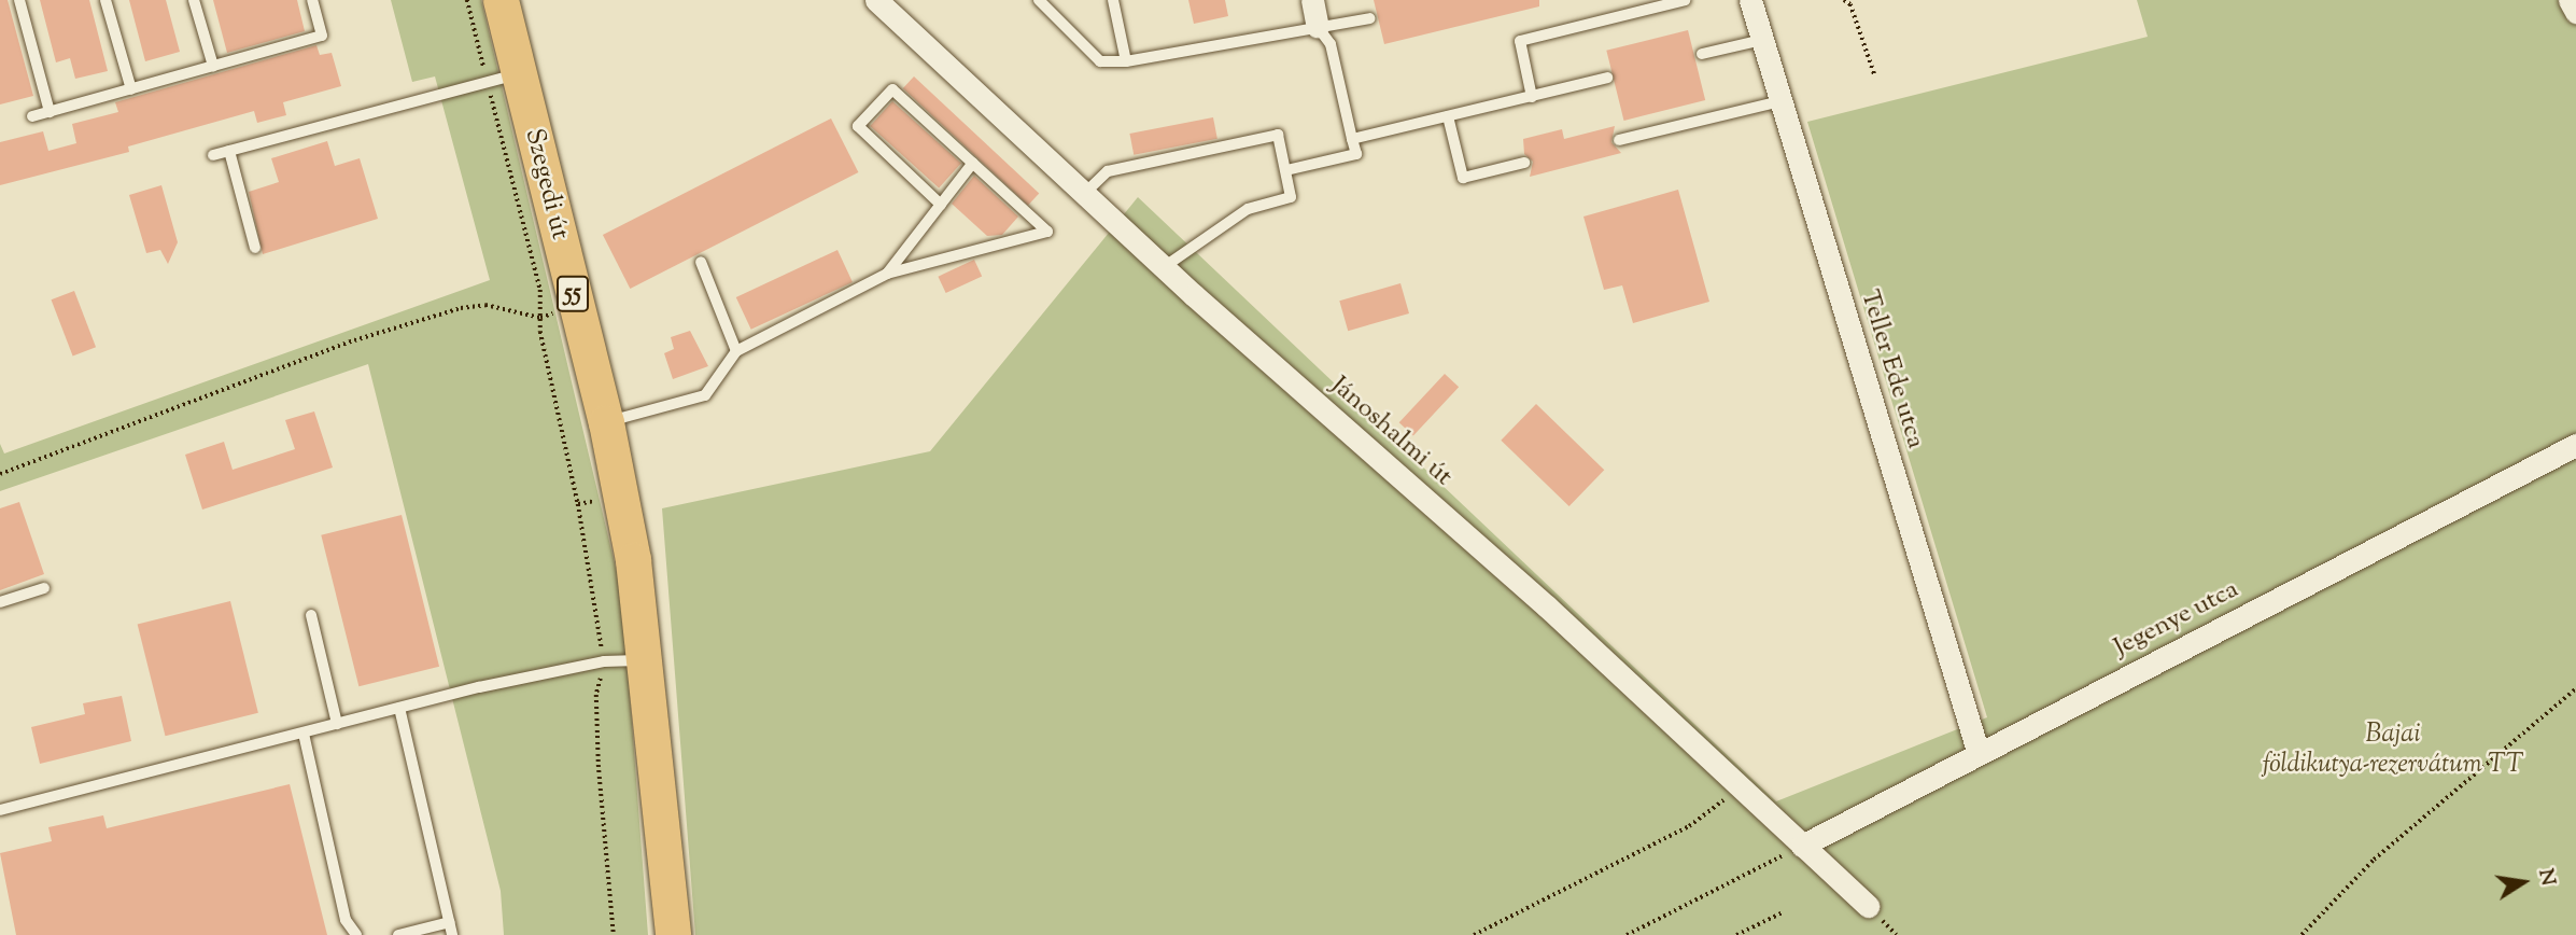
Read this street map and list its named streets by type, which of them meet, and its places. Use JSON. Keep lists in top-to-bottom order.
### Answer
{
  "streets": {
    "main road": ["Szegedi út", "55"],
    "street": ["Teller Ede utca", "Jánoshalmi út", "Jegenye utca"]
  },
  "crossings": [
    ["Szegedi út", "55"],
    ["Teller Ede utca", "Jegenye utca"],
    ["Jánoshalmi út", "Jegenye utca"]
  ],
  "parks": ["Bajai földikutya-rezervátum TT"],
  "north": "right"
}
